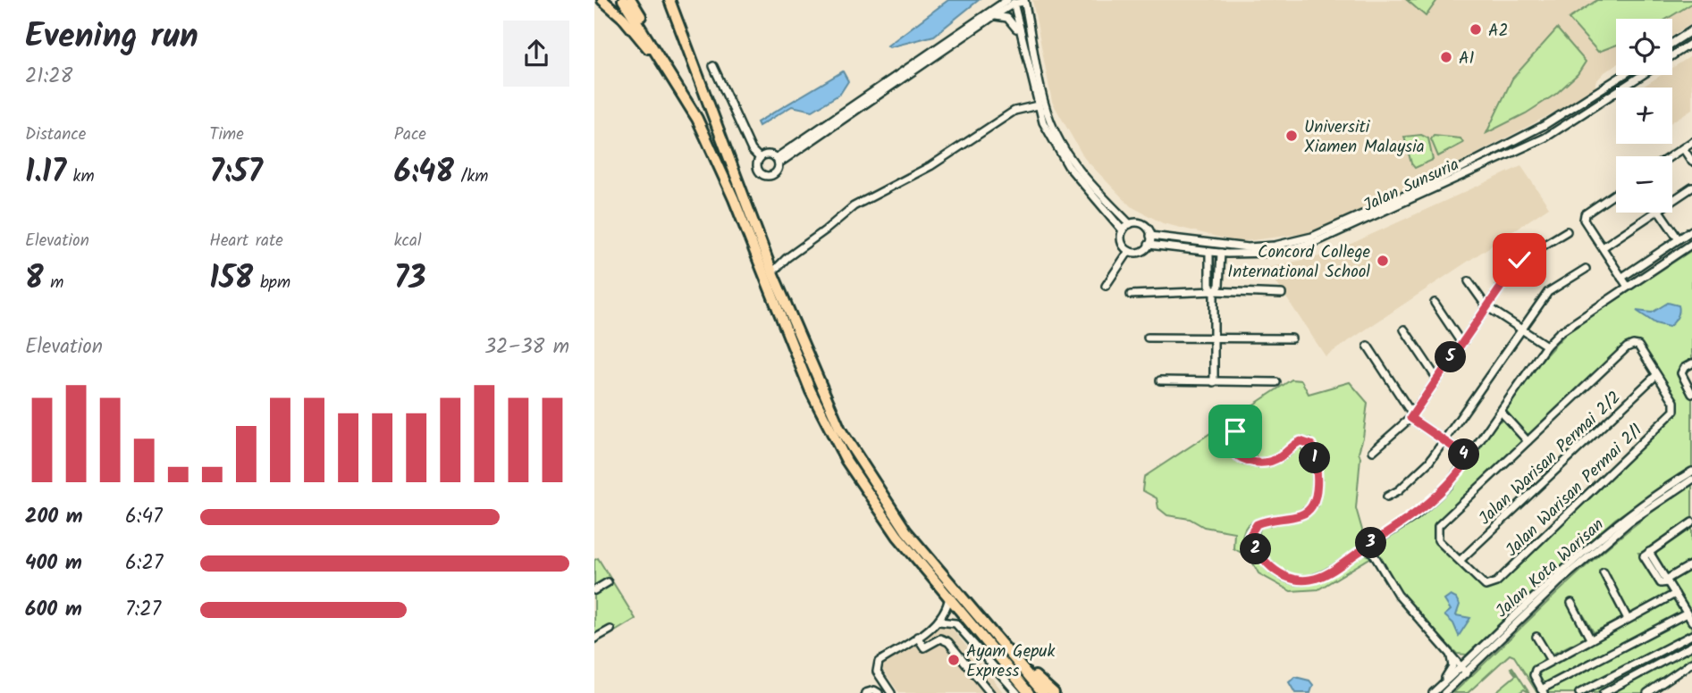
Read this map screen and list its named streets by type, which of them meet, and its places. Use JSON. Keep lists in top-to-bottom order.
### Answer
{
  "streets": {
    "street": [
      "Jalan Sunsuria",
      "Jalan Warisan Permai 2/2",
      "Jalan Warisan Permai 2/1",
      "Jalan Kota Warisan"
    ]
  },
  "crossings": [
    ["Jalan Warisan Permai 2/2", "Jalan Warisan Permai 2/1"]
  ],
  "places": [
    "A2",
    "A1",
    "Universiti Xiamen Malaysia",
    "Concord College International School",
    "Ayam Gepuk Express"
  ],
  "page": {
    "heading": ["Evening run", "21:28"],
    "map_buttons": ["+", "−"],
    "stats": [
      ["Distance", "1.17 km"],
      ["Time", "7:57"],
      ["Pace", "6:48 /km"],
      ["Elevation", "8 m"],
      ["Heart rate", "158 bpm"],
      ["kcal", "73"]
    ],
    "chart": ["Elevation", "32–38 m"],
    "pins": [
      "5",
      "4",
      "1",
      "3",
      "2"
    ],
    "list": [
      {
        "name": "200 m",
        "note": "6:47"
      },
      {
        "name": "400 m",
        "note": "6:27"
      },
      {
        "name": "600 m",
        "note": "7:27"
      }
    ]
  }
}
